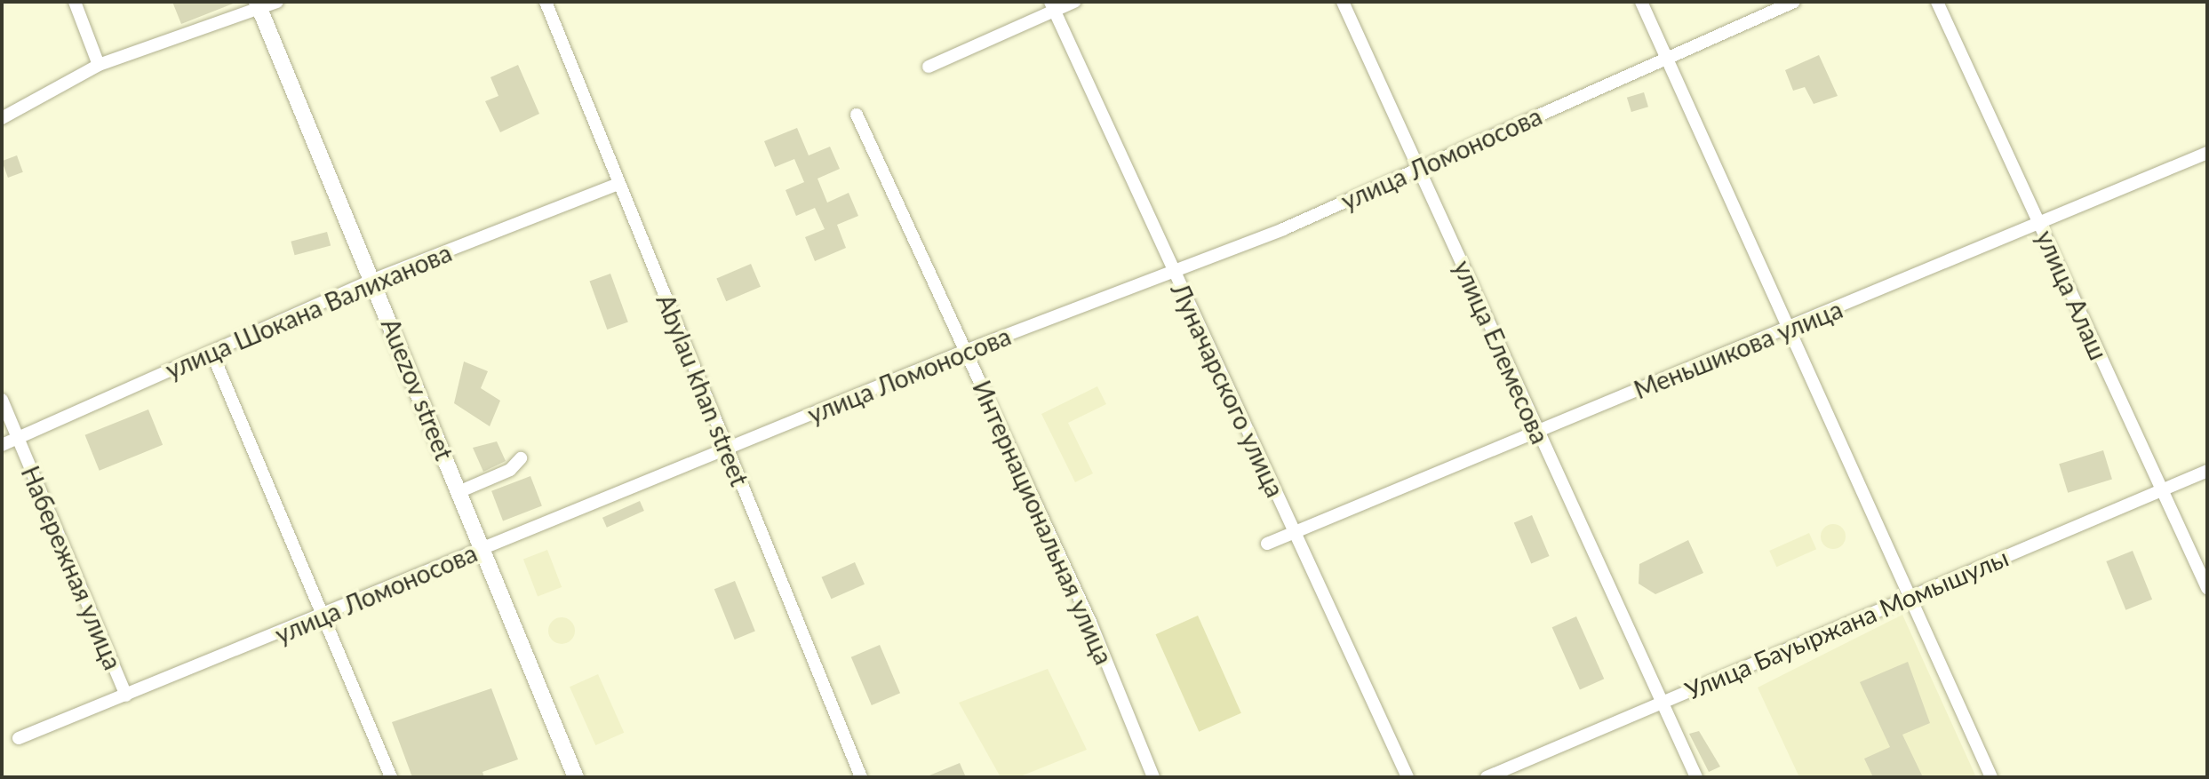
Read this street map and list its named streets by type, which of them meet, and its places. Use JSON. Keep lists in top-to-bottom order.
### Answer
{
  "streets": {
    "main road": ["Auezov street"],
    "street": [
      "улица Ломоносова",
      "улица Алаш",
      "улица Шокана Валиханова",
      "Меньшикова улица",
      "улица Елемесова",
      "Abylau khan street",
      "Луначарского улица",
      "Интернациональная улица",
      "Набережная улица",
      "Улица Бауыржана Момышулы"
    ]
  },
  "crossings": [
    ["улица Ломоносова", "улица Елемесова"],
    ["улица Ломоносова", "Auezov street"],
    ["улица Ломоносова", "Abylau khan street"],
    ["улица Ломоносова", "Луначарского улица"],
    ["улица Ломоносова", "Интернациональная улица"],
    ["улица Ломоносова", "Набережная улица"],
    ["улица Алаш", "Меньшикова улица"],
    ["улица Алаш", "Улица Бауыржана Момышулы"],
    ["улица Шокана Валиханова", "Auezov street"],
    ["улица Шокана Валиханова", "Abylau khan street"],
    ["улица Шокана Валиханова", "Набережная улица"],
    ["Меньшикова улица", "улица Елемесова"],
    ["Меньшикова улица", "Луначарского улица"],
    ["улица Елемесова", "Улица Бауыржана Момышулы"]
  ]
}
